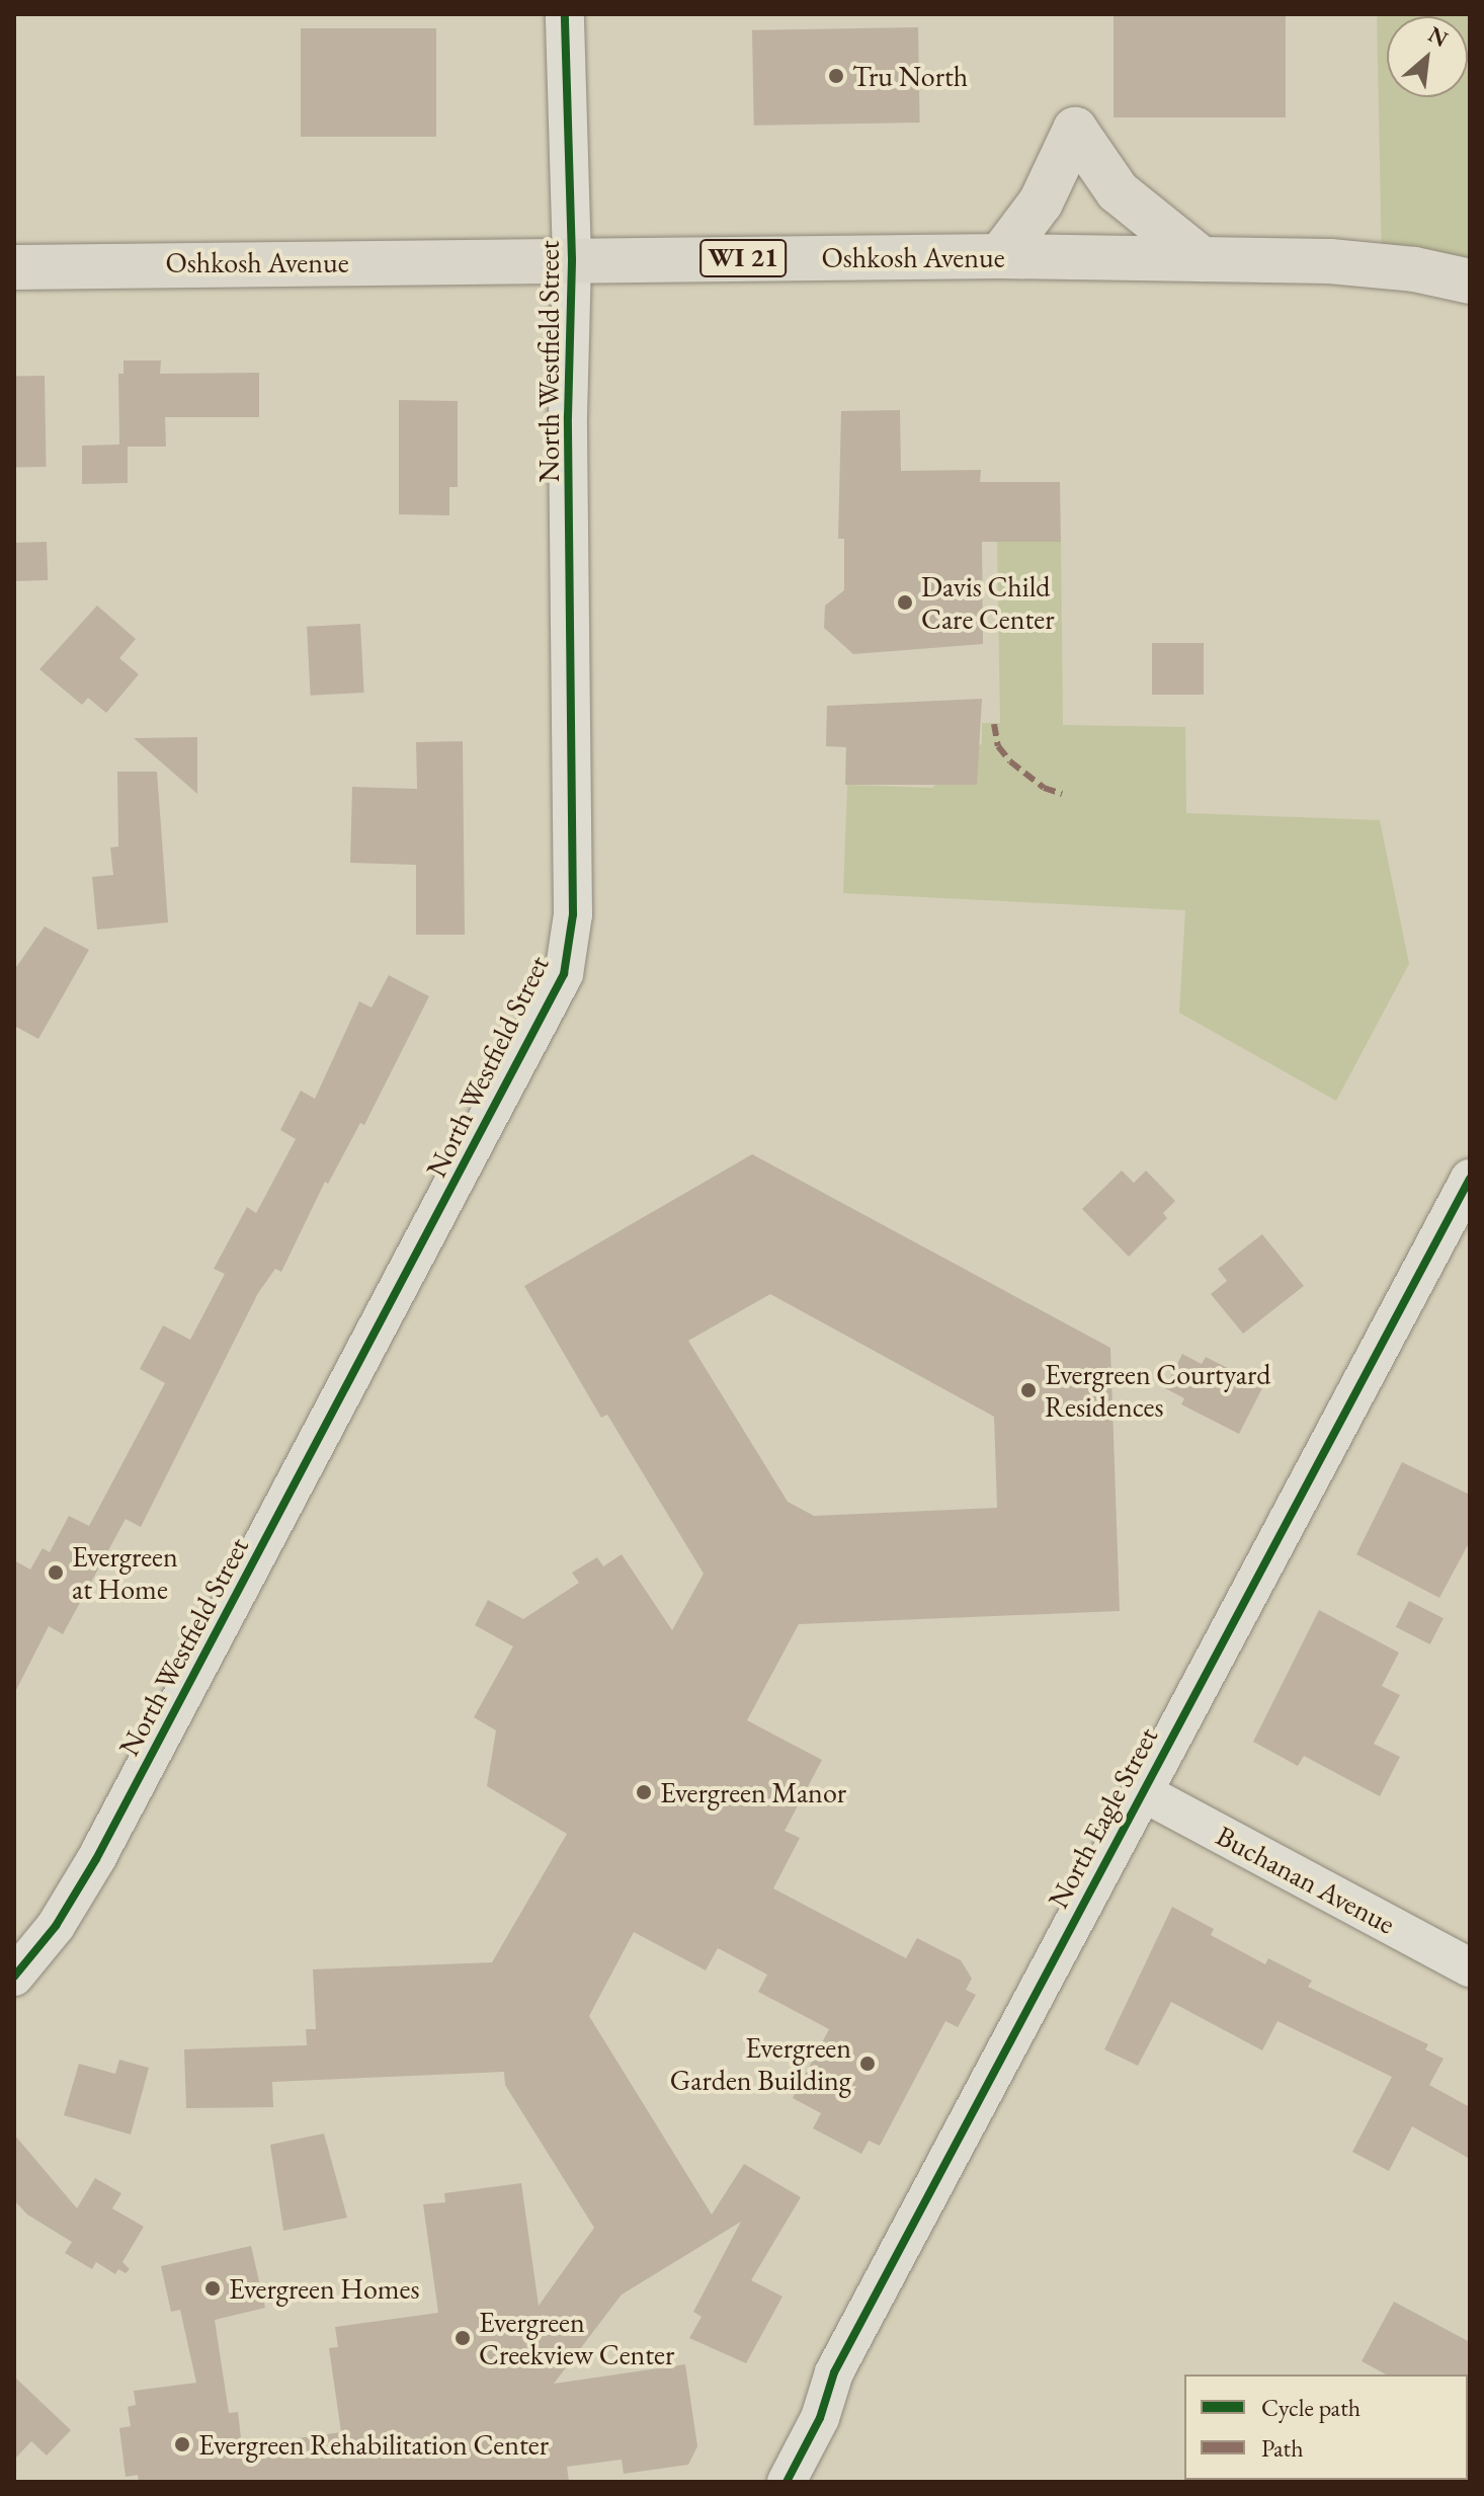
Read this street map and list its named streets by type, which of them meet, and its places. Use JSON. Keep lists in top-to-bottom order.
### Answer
{
  "streets": {
    "main road": ["Oshkosh Avenue", "WI 21"],
    "street": ["North Westfield Street", "North Eagle Street", "Buchanan Avenue"]
  },
  "crossings": [
    ["Oshkosh Avenue", "North Westfield Street"],
    ["North Eagle Street", "Buchanan Avenue"]
  ],
  "places": [
    "Tru North",
    "Davis Child Care Center",
    "Evergreen Courtyard Residences",
    "Evergreen at Home",
    "Evergreen Manor",
    "Evergreen Garden Building",
    "Evergreen Homes",
    "Evergreen Creekview Center",
    "Evergreen Rehabilitation Center"
  ],
  "legend": ["Cycle path", "Path"],
  "north": "top right"
}
